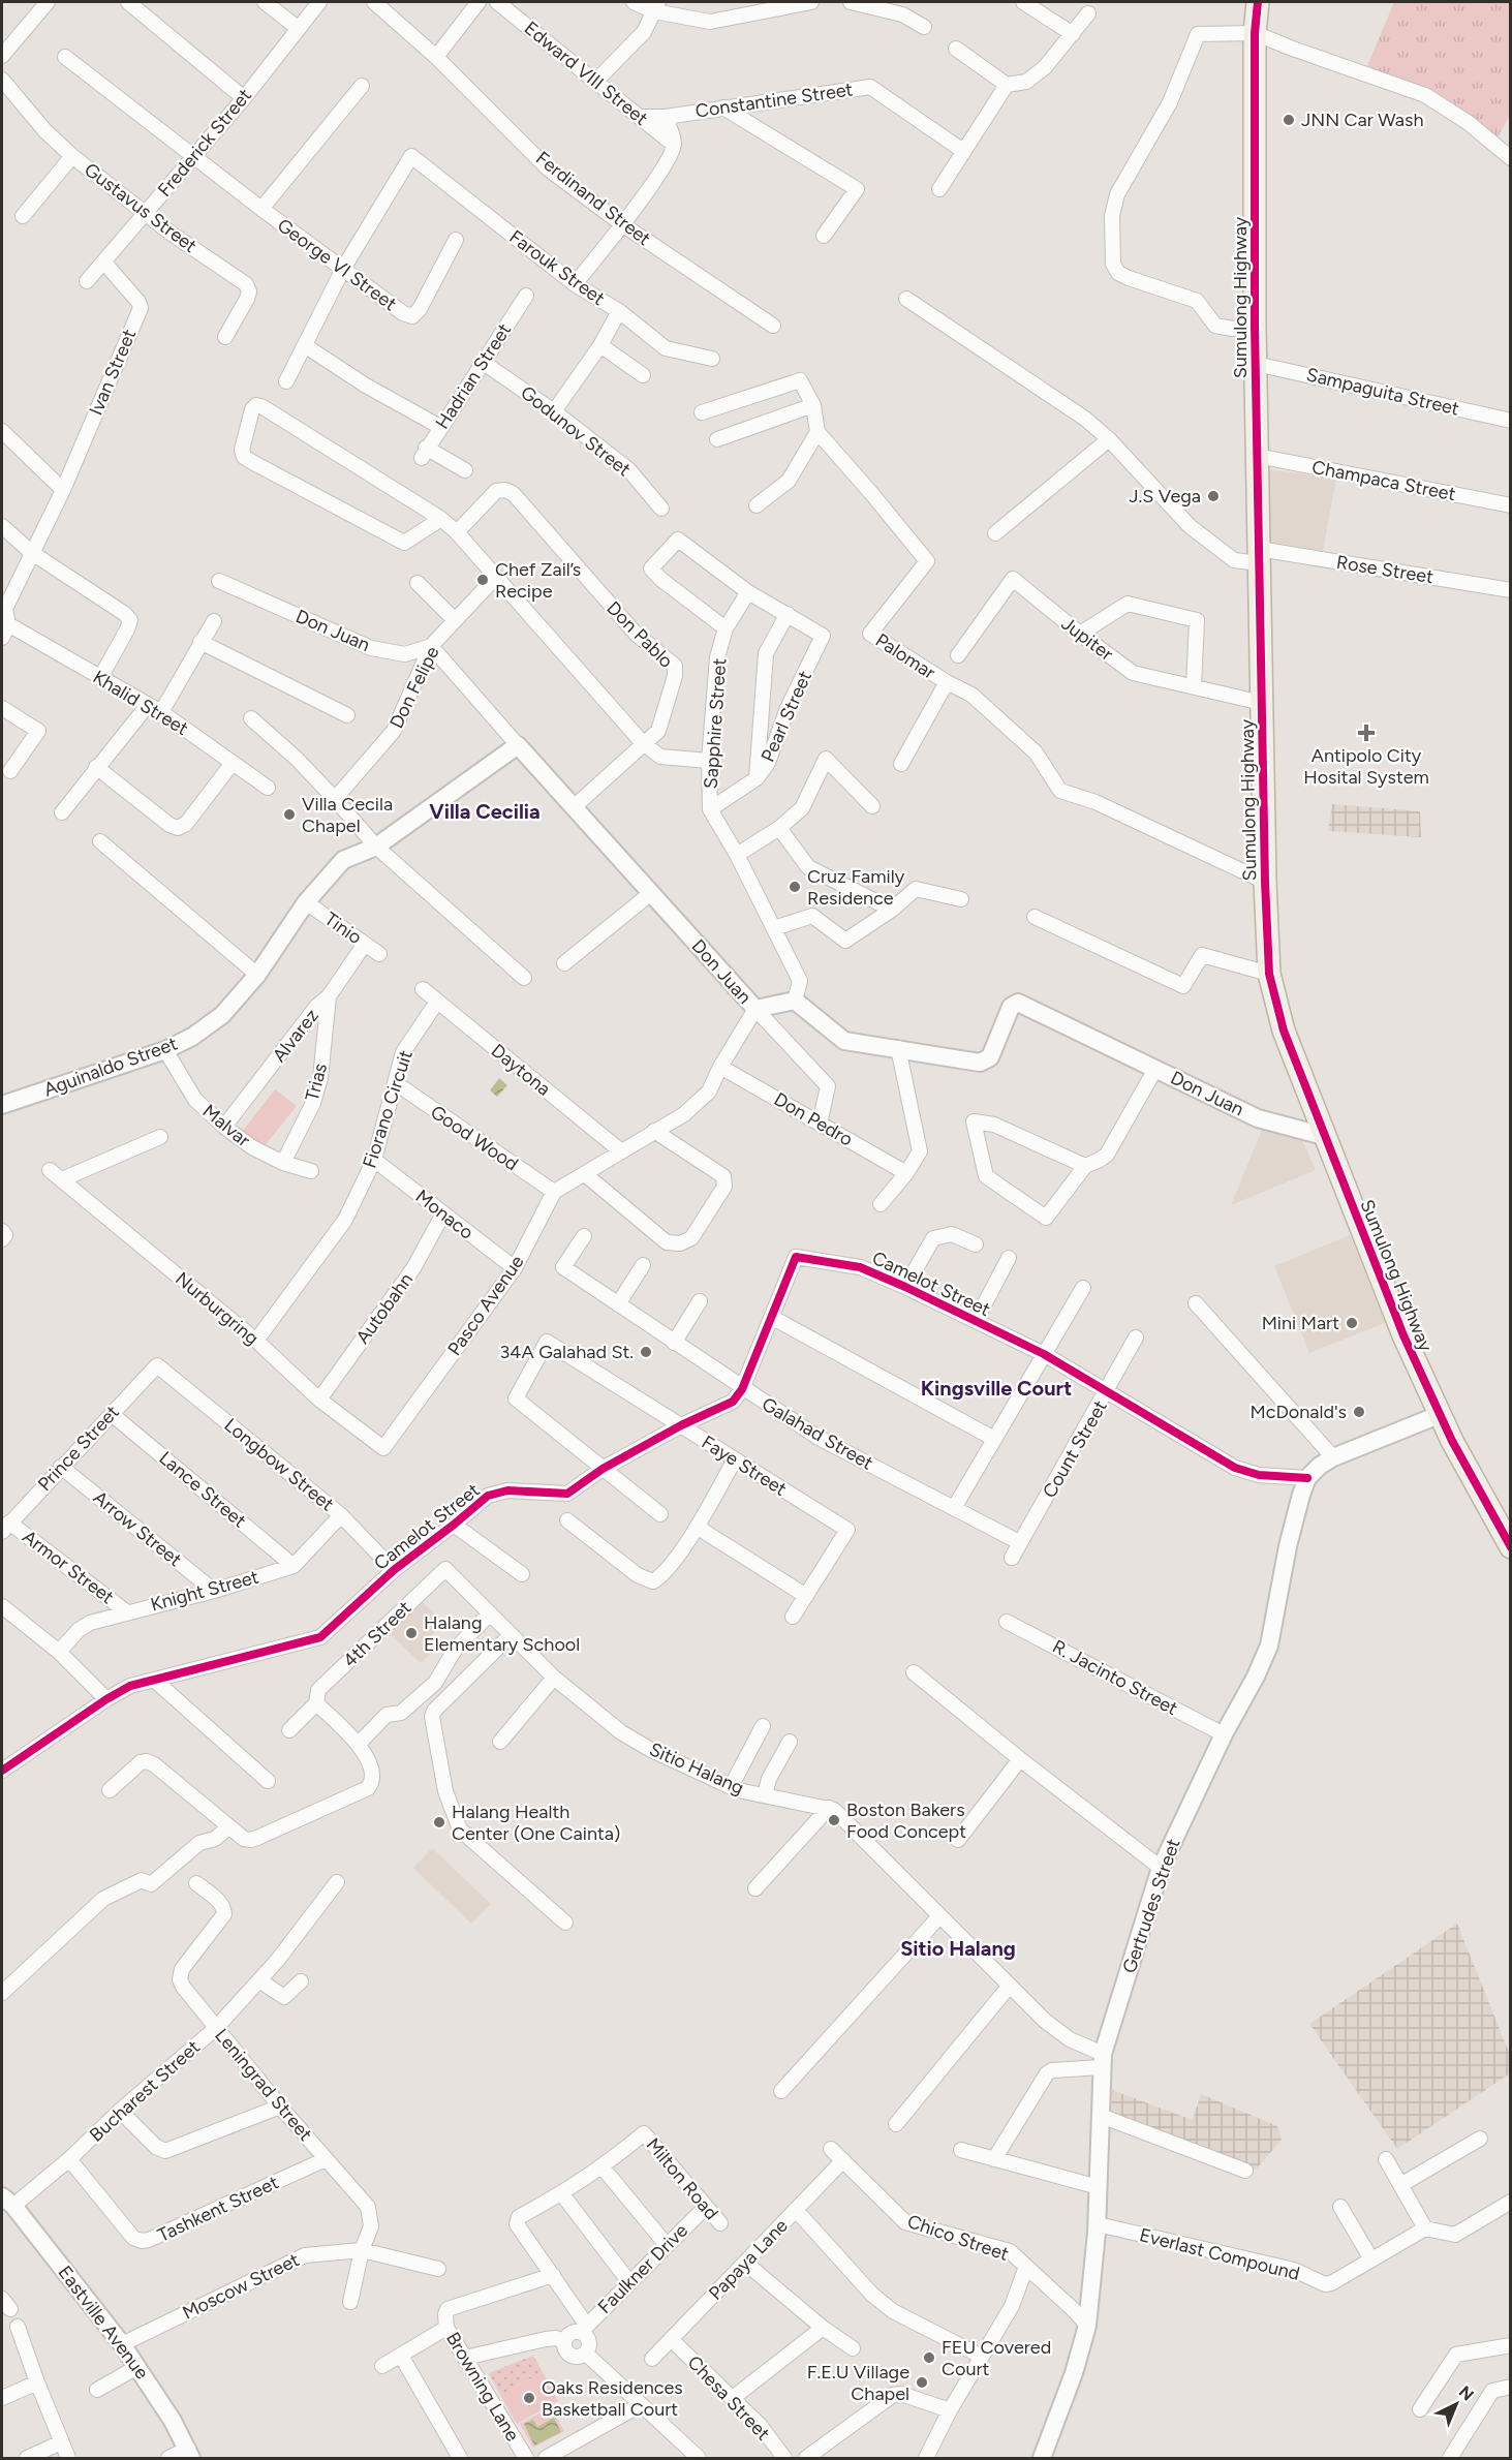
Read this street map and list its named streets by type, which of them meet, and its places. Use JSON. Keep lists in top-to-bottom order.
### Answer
{
  "streets": {
    "main road": ["Sumulong Highway"],
    "street": [
      "Edward VIII Street",
      "Constantine Street",
      "Frederick Street",
      "Ferdinand Street",
      "Gustavus Street",
      "George VI Street",
      "Farouk Street",
      "Ivan Street",
      "Hadrian Street",
      "Sampaguita Street",
      "Godunov Street",
      "Champaca Street",
      "Rose Street",
      "Don Juan",
      "Don Pablo",
      "Jupiter",
      "Palomar",
      "Don Felipe",
      "Khalid Street",
      "Pearl Street",
      "Sapphire Street",
      "Tinio",
      "Alvarez",
      "Aguinaldo Street",
      "Daytona",
      "Trias",
      "Fiorano Circuit",
      "Don Pedro",
      "Malvar",
      "Good Wood",
      "Monaco",
      "Camelot Street",
      "Pasco Avenue",
      "Nurburgring",
      "Autobahn",
      "Galahad Street",
      "Prince Street",
      "Count Street",
      "Longbow Street",
      "Faye Street",
      "Lance Street",
      "Arrow Street",
      "Armor Street",
      "Knight Street",
      "4th Street",
      "R. Jacinto Street",
      "Sitio Halang",
      "Gertrudes Street",
      "Leningrad Street",
      "Bucharest Street",
      "Milton Road",
      "Tashkent Street",
      "Chico Street",
      "Everlast Compound",
      "Papaya Lane",
      "Faulkner Drive",
      "Moscow Street",
      "Eastville Avenue",
      "Browning Lane",
      "Chesa Street"
    ]
  },
  "crossings": [
    ["Edward VIII Street", "Constantine Street"],
    ["Frederick Street", "Gustavus Street"],
    ["Frederick Street", "George VI Street"],
    ["Frederick Street", "Ivan Street"],
    ["George VI Street", "Farouk Street"],
    ["Sumulong Highway", "Sampaguita Street"],
    ["Sumulong Highway", "Champaca Street"],
    ["Sumulong Highway", "Rose Street"],
    ["Sumulong Highway", "Don Juan"],
    ["Sumulong Highway", "Jupiter"],
    ["Sumulong Highway", "Palomar"],
    ["Hadrian Street", "Godunov Street"],
    ["Don Juan", "Don Pablo"],
    ["Don Juan", "Don Felipe"],
    ["Don Juan", "Sapphire Street"],
    ["Don Juan", "Aguinaldo Street"],
    ["Pearl Street", "Sapphire Street"],
    ["Tinio", "Alvarez"],
    ["Tinio", "Aguinaldo Street"],
    ["Alvarez", "Trias"],
    ["Alvarez", "Malvar"],
    ["Aguinaldo Street", "Malvar"],
    ["Daytona", "Fiorano Circuit"],
    ["Trias", "Malvar"],
    ["Fiorano Circuit", "Good Wood"],
    ["Fiorano Circuit", "Monaco"],
    ["Fiorano Circuit", "Nurburgring"],
    ["Good Wood", "Pasco Avenue"],
    ["Monaco", "Pasco Avenue"],
    ["Monaco", "Autobahn"],
    ["Camelot Street", "Galahad Street"],
    ["Camelot Street", "Count Street"],
    ["Camelot Street", "Longbow Street"],
    ["Camelot Street", "Faye Street"],
    ["Camelot Street", "Gertrudes Street"],
    ["Pasco Avenue", "Nurburgring"],
    ["Nurburgring", "Autobahn"],
    ["Galahad Street", "Count Street"],
    ["Prince Street", "Longbow Street"],
    ["Prince Street", "Lance Street"],
    ["Prince Street", "Arrow Street"],
    ["Prince Street", "Armor Street"],
    ["Longbow Street", "Knight Street"],
    ["Lance Street", "Knight Street"],
    ["Arrow Street", "Knight Street"],
    ["Armor Street", "Knight Street"],
    ["4th Street", "Sitio Halang"],
    ["R. Jacinto Street", "Gertrudes Street"],
    ["Sitio Halang", "Gertrudes Street"],
    ["Gertrudes Street", "Chico Street"],
    ["Gertrudes Street", "Everlast Compound"],
    ["Leningrad Street", "Bucharest Street"],
    ["Leningrad Street", "Tashkent Street"],
    ["Leningrad Street", "Moscow Street"],
    ["Bucharest Street", "Tashkent Street"],
    ["Bucharest Street", "Eastville Avenue"],
    ["Milton Road", "Faulkner Drive"],
    ["Chico Street", "Papaya Lane"],
    ["Papaya Lane", "Chesa Street"],
    ["Moscow Street", "Eastville Avenue"]
  ],
  "districts": ["Villa Cecilia", "Kingsville Court", "Sitio Halang"],
  "places": {
    "other": [
      "JNN Car Wash",
      "J.S Vega",
      "Chef Zail’s Recipe",
      "Villa Cecila Chapel",
      "Cruz Family Residence",
      "Mini Mart",
      "34A Galahad St.",
      "McDonald's",
      "Halang Elementary School",
      "Boston Bakers Food Concept",
      "Halang Health Center (One Cainta)",
      "FEU Covered Court",
      "F.E.U Village Chapel",
      "Oaks Residences Basketball Court"
    ],
    "health": ["Antipolo City Hosital System"]
  },
  "north": "top right"
}
